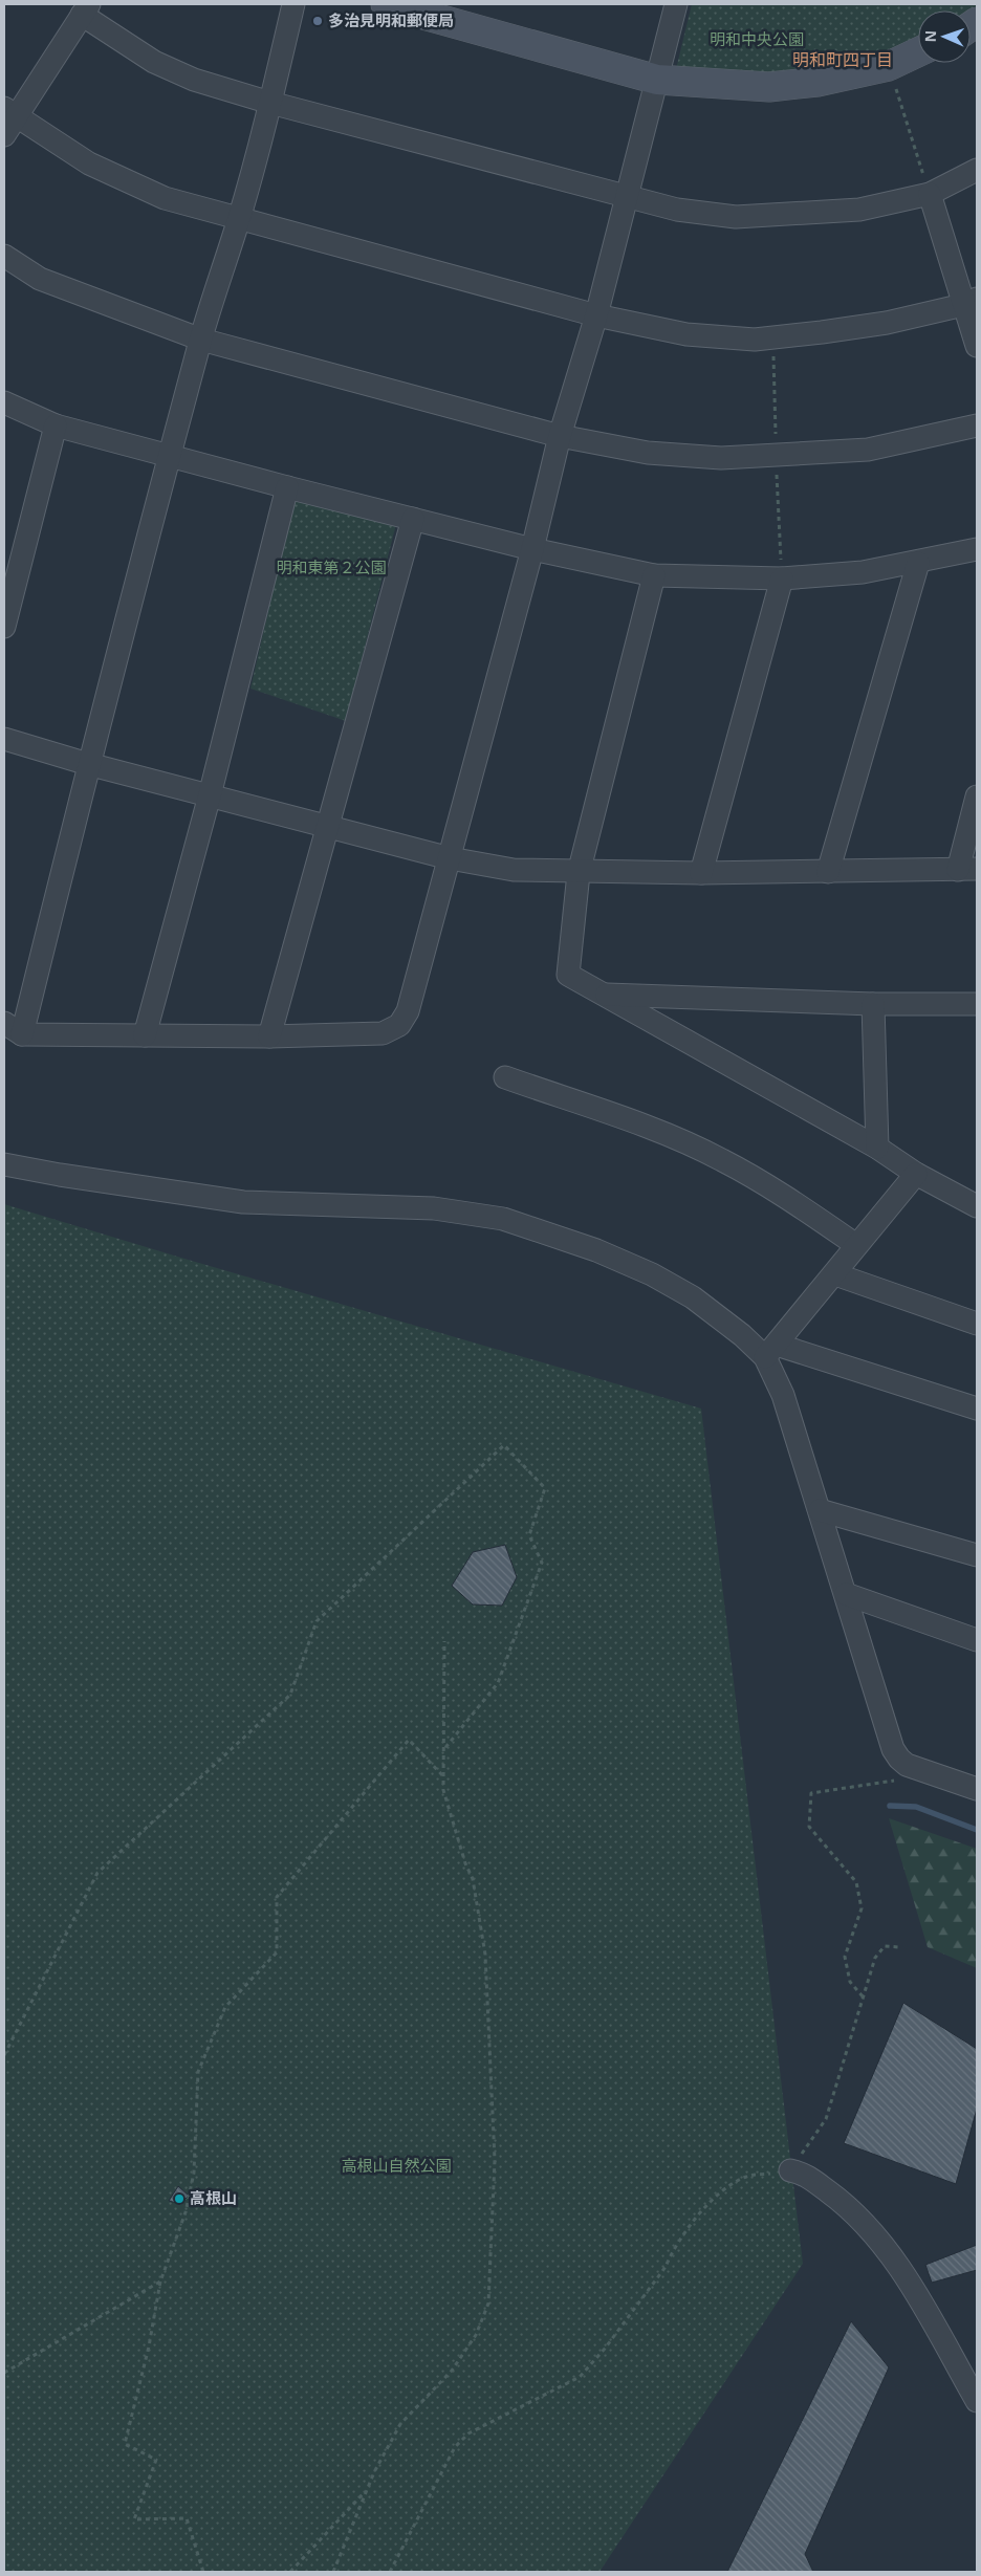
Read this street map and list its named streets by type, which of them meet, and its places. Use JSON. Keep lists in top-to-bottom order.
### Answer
{
  "districts": ["明和町四丁目"],
  "parks": ["明和中央公園", "明和東第２公園", "高根山自然公園"],
  "places": ["多治見明和郵便局", "高根山"],
  "north": "left"
}
